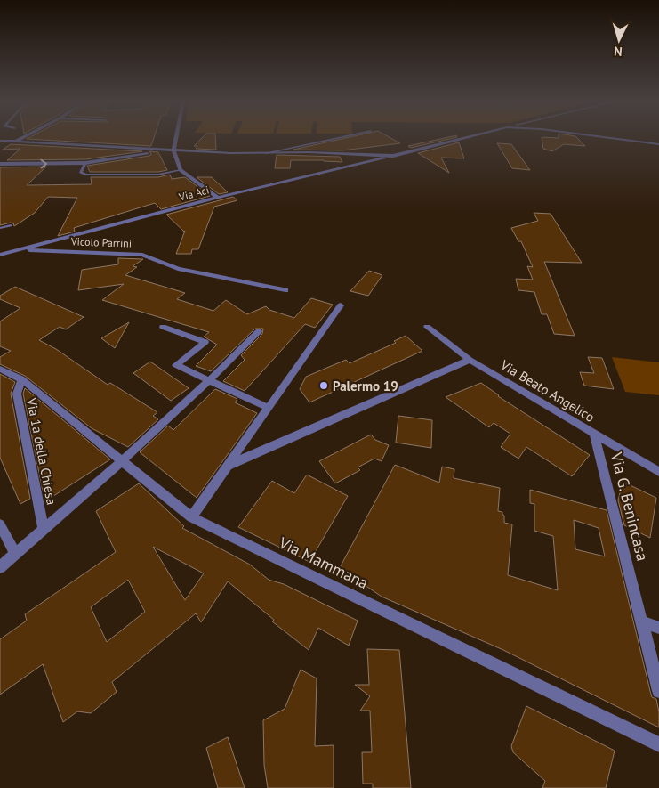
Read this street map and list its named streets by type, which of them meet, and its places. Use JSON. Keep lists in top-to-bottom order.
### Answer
{
  "streets": {
    "street": [
      "Via Aci",
      "Vicolo Parrini",
      "Via Beato Angelico",
      "Via 1a della Chiesa",
      "Via G. Benincasa",
      "Via Mammana"
    ]
  },
  "crossings": [
    ["Via Aci", "Vicolo Parrini"],
    ["Via Beato Angelico", "Via G. Benincasa"],
    ["Via 1a della Chiesa", "Via Mammana"]
  ],
  "places": ["Palermo 19"],
  "north": "bottom"
}
